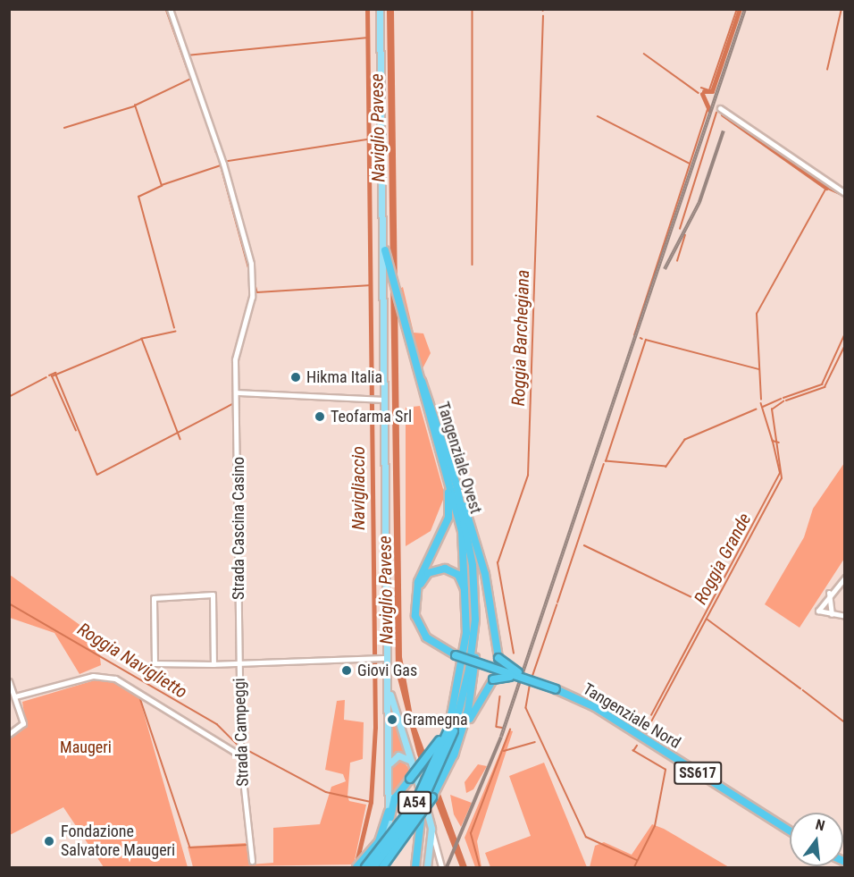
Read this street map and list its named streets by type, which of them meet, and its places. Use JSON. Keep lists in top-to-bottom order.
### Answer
{
  "streets": {
    "highway": [
      "Tangenziale Ovest",
      "Tangenziale Nord",
      "SS617",
      "A54"
    ],
    "street": ["Strada Cascina Casino", "Strada Campeggi"]
  },
  "crossings": [
    ["Strada Cascina Casino", "Strada Campeggi"],
    ["Tangenziale Nord", "SS617"]
  ],
  "water": [
    "Naviglio Pavese",
    "Roggia Barchegiana",
    "Navigliaccio",
    "Roggia Grande",
    "Roggia Naviglietto"
  ],
  "parks": ["Maugeri"],
  "places": [
    "Hikma Italia",
    "Teofarma Srl",
    "Giovi Gas",
    "Gramegna",
    "Fondazione Salvatore Maugeri"
  ],
  "north": "top"
}
